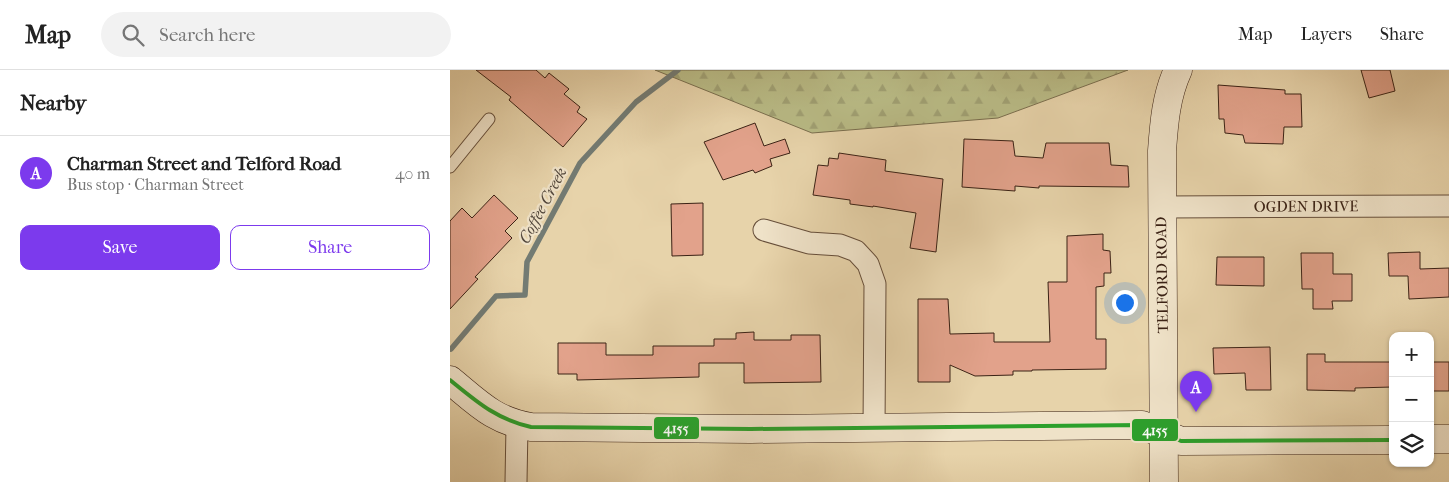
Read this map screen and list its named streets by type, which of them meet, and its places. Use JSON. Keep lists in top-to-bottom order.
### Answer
{
  "streets": {
    "street": ["OGDEN DRIVE", "TELFORD ROAD"]
  },
  "crossings": [
    ["OGDEN DRIVE", "TELFORD ROAD"]
  ],
  "water": ["Coffee Creek"],
  "lines": ["transit line 4155"],
  "page": {
    "header": "Map",
    "search": "Search here",
    "nav": ["Map", "Layers", "Share"],
    "heading": "Nearby",
    "list": [
      {
        "mark": "A",
        "name": "Charman Street and Telford Road",
        "note": "Bus stop · Charman Street",
        "value": "40 m"
      }
    ],
    "buttons": ["Save", "Share"],
    "map_buttons": ["+", "−"],
    "pins": "A"
  }
}
